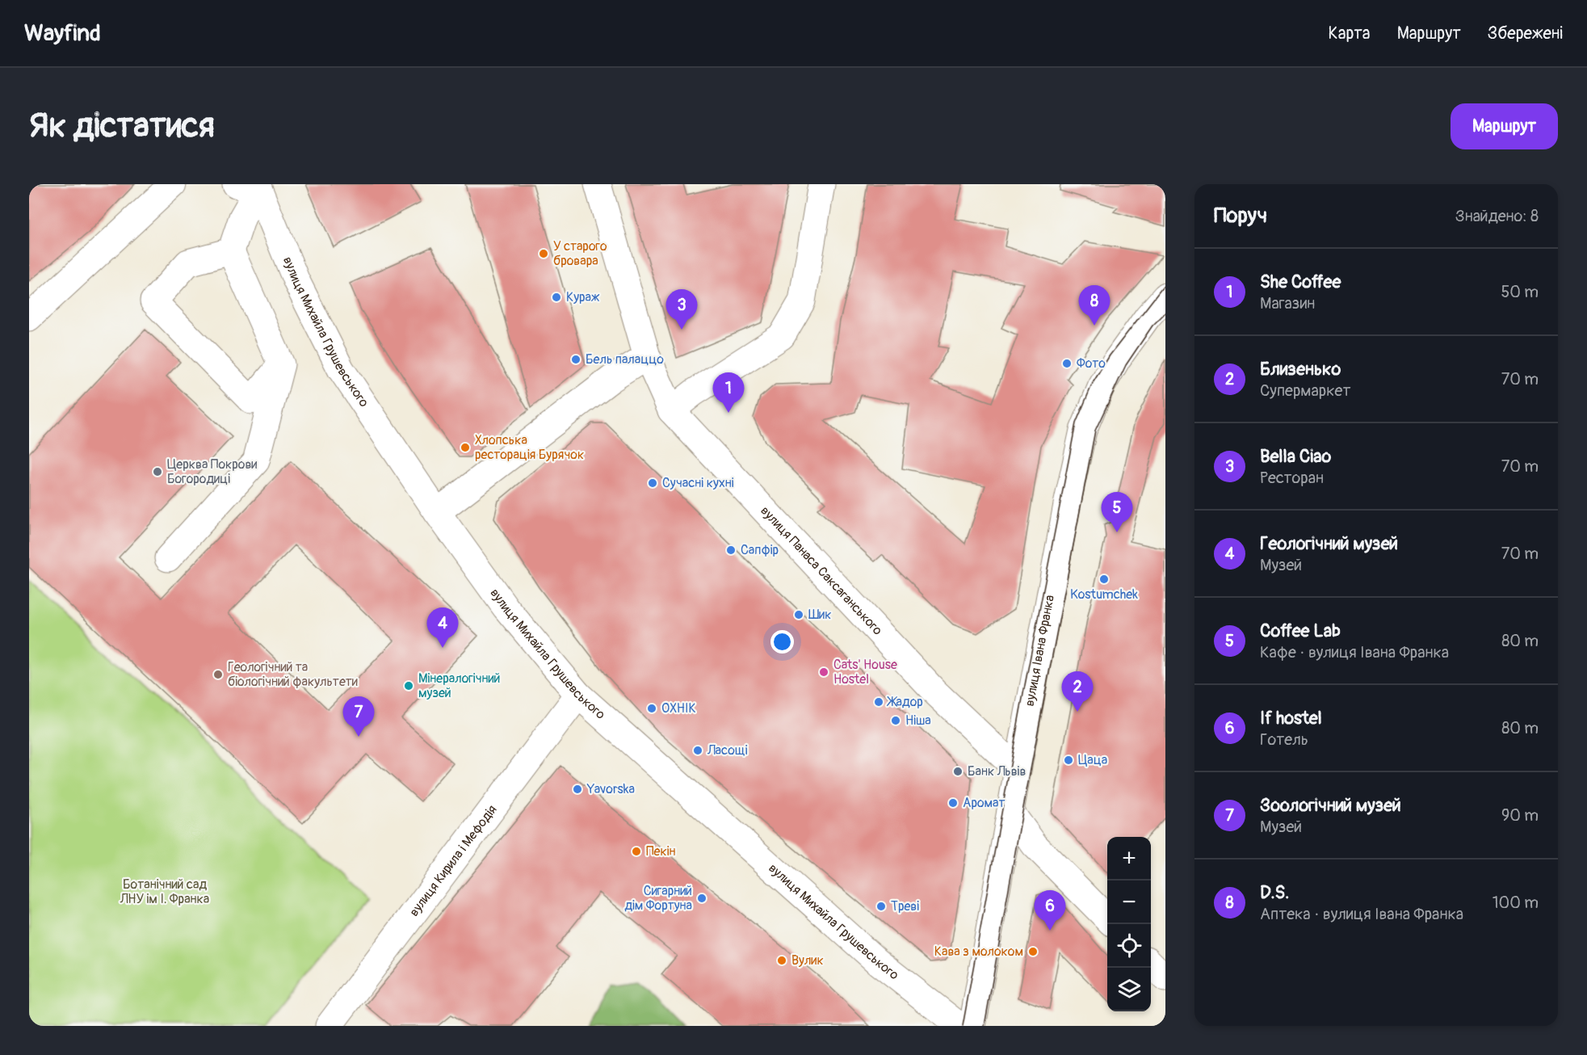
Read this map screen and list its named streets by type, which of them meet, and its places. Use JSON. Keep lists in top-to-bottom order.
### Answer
{
  "streets": {
    "street": [
      "вулиця Михайла Грушевського",
      "вулиця Панаса Саксаганського",
      "вулиця Івана Франка",
      "вулиця Кирила і Мефодія"
    ]
  },
  "crossings": [
    ["вулиця Михайла Грушевського", "вулиця Кирила і Мефодія"],
    ["вулиця Панаса Саксаганського", "вулиця Івана Франка"]
  ],
  "parks": ["Ботанічний сад ЛНУ ім І. Франка"],
  "places": [
    "У старого бровара",
    "Кураж",
    "Бель палаццо",
    "Фото",
    "Хлопська ресторація Бурячок",
    "Церква Покрови Богородиці",
    "Сучасні кухні",
    "Сапфір",
    "Kostumchek",
    "Шик",
    "Cats' House Hostel",
    "Геологічний та біологічний факультети",
    "Мінералогічний музей",
    "Жадор",
    "ОХНІК",
    "Ніша",
    "Ласощі",
    "Цаца",
    "Банк Львів",
    "Yavorska",
    "Аромат",
    "Пекін",
    "Сигарний дім Фортуна",
    "Треві",
    "Кава з молоком",
    "Вулик"
  ],
  "page": {
    "header": "Wayfind",
    "nav": ["Карта", "Маршрут", "Збережені"],
    "buttons": "Маршрут",
    "title": "Як дістатися",
    "heading": ["Поруч", "Знайдено: 8"],
    "list": [
      {
        "mark": "1",
        "name": "She Coffee",
        "note": "Магазин",
        "value": "50 m"
      },
      {
        "mark": "2",
        "name": "Близенько",
        "note": "Супермаркет",
        "value": "70 m"
      },
      {
        "mark": "3",
        "name": "Bella Ciao",
        "note": "Ресторан",
        "value": "70 m"
      },
      {
        "mark": "4",
        "name": "Геологічний музей",
        "note": "Музей",
        "value": "70 m"
      },
      {
        "mark": "5",
        "name": "Coffee Lab",
        "note": "Кафе · вулиця Івана Франка",
        "value": "80 m"
      },
      {
        "mark": "6",
        "name": "If hostel",
        "note": "Готель",
        "value": "80 m"
      },
      {
        "mark": "7",
        "name": "Зоологічний музей",
        "note": "Музей",
        "value": "90 m"
      },
      {
        "mark": "8",
        "name": "D.S.",
        "note": "Аптека · вулиця Івана Франка",
        "value": "100 m"
      }
    ],
    "pins": [
      "8",
      "3",
      "1",
      "5",
      "4",
      "2",
      "7",
      "6"
    ],
    "map_buttons": ["+", "−"]
  }
}
